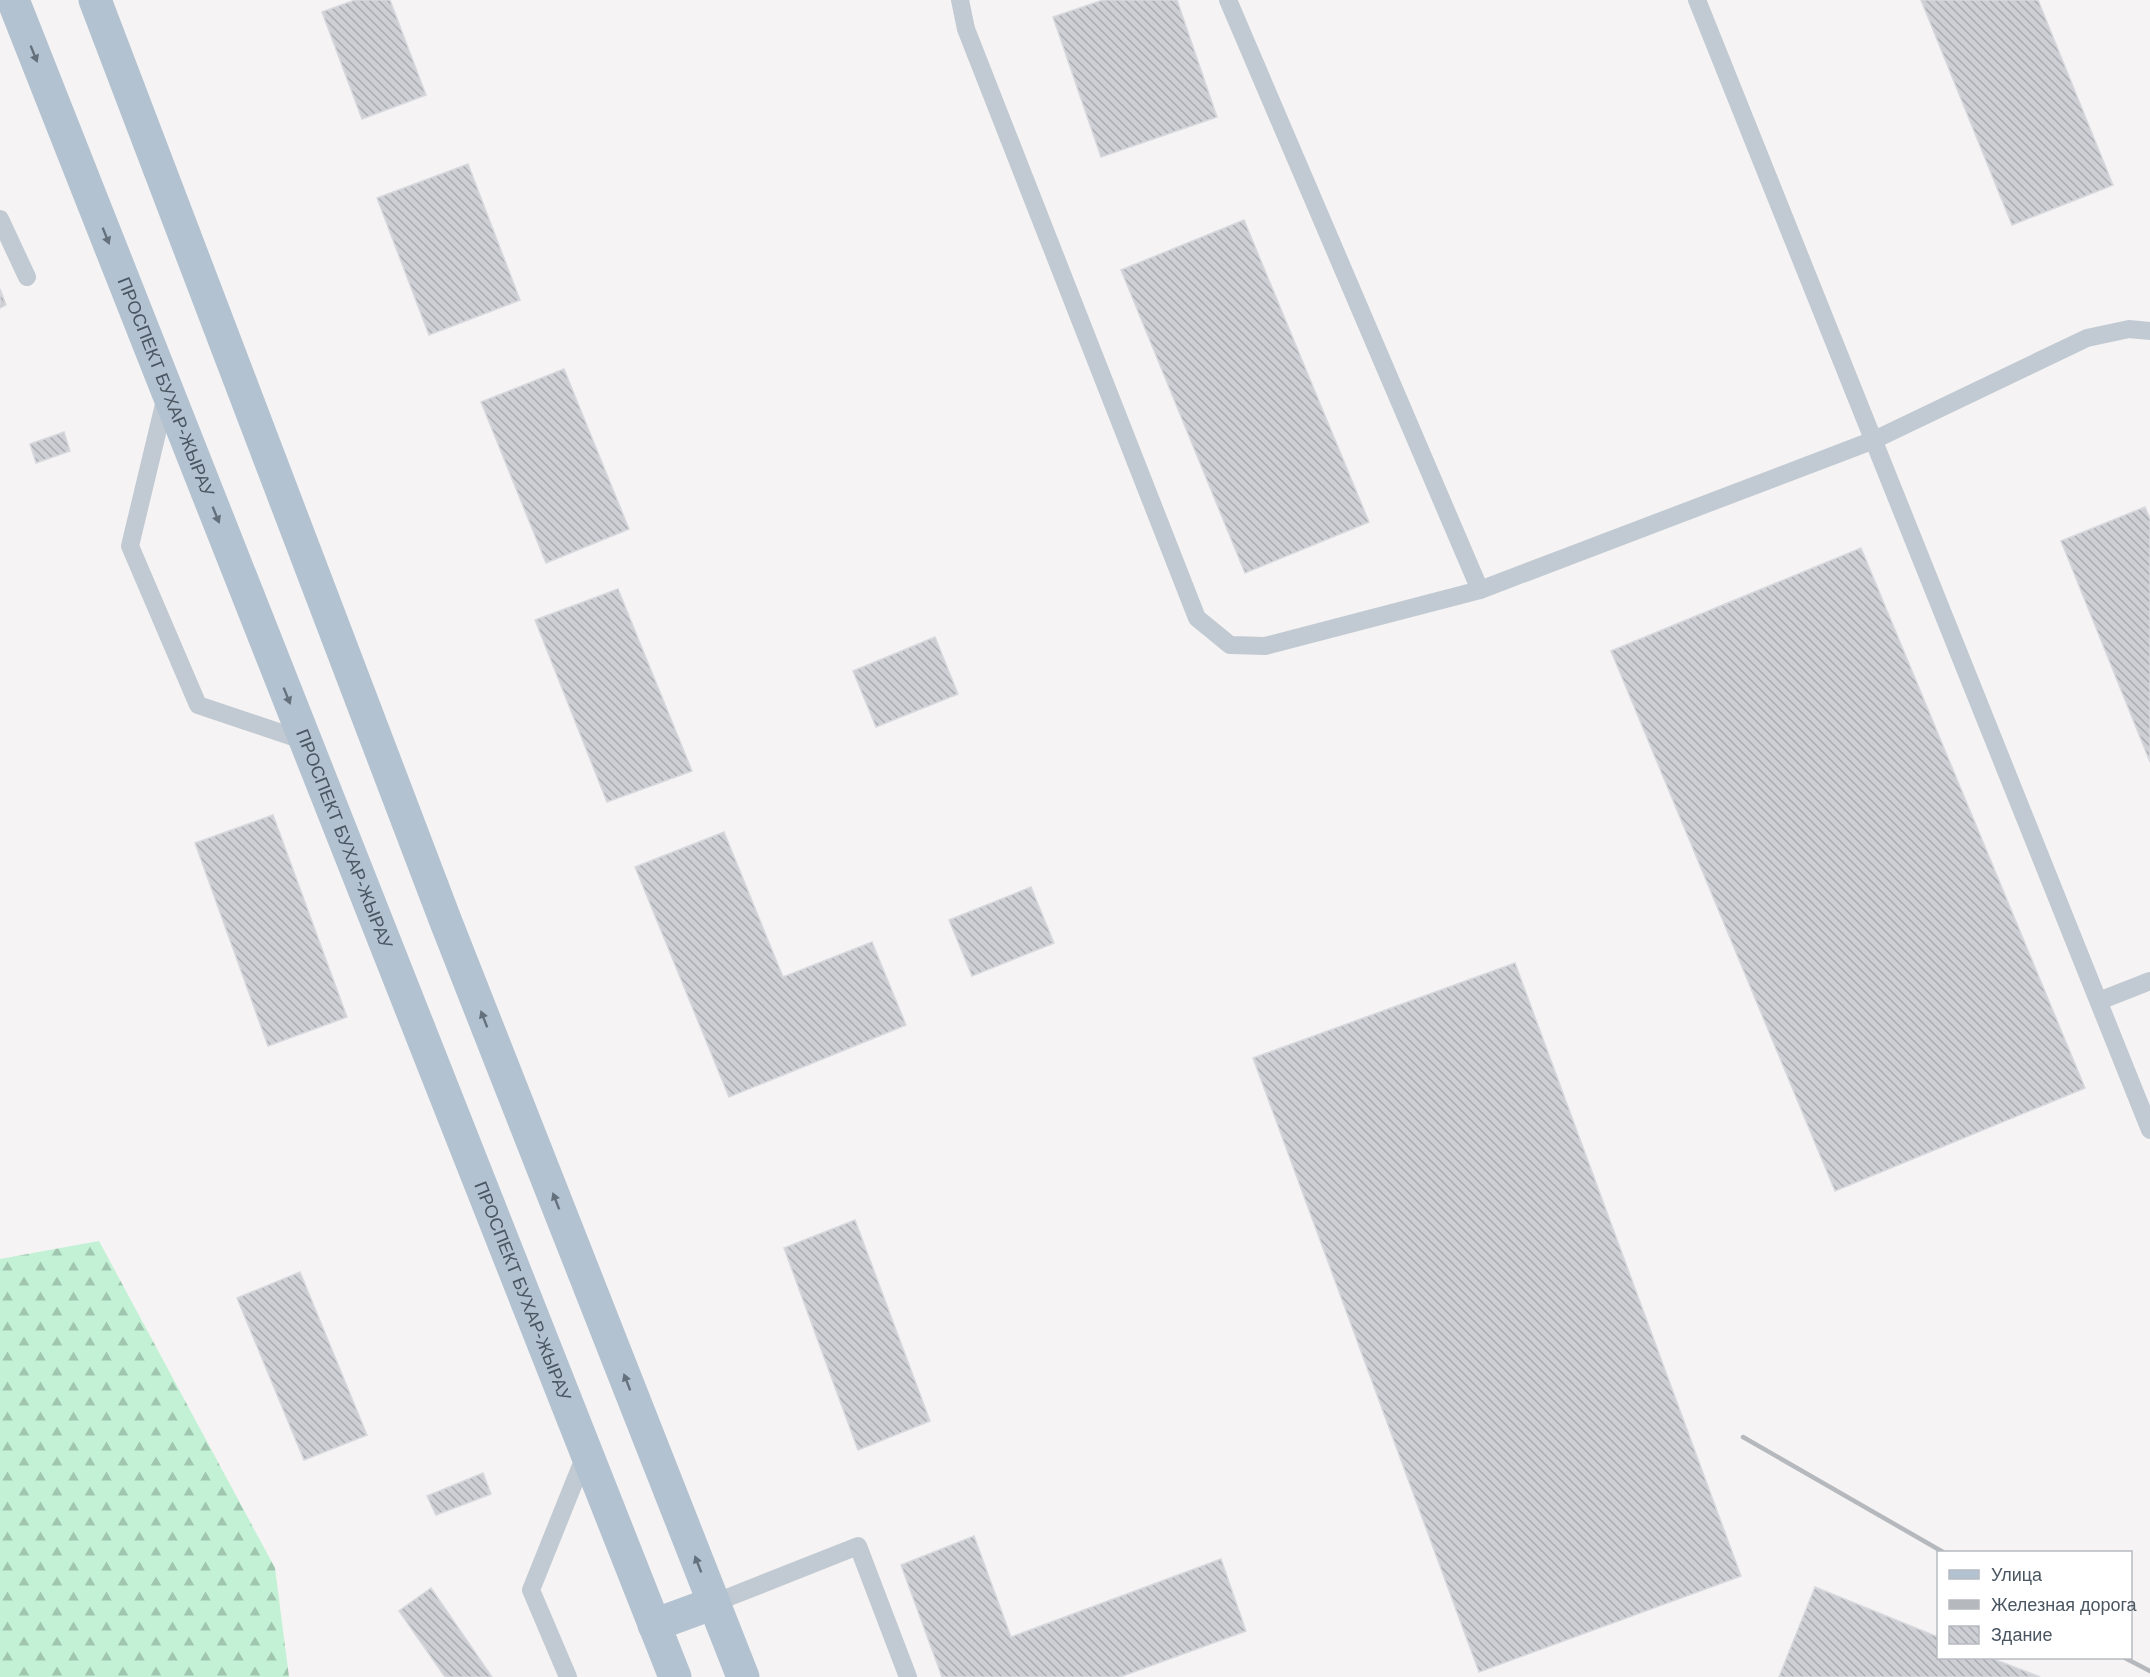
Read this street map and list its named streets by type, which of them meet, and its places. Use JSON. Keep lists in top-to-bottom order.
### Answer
{
  "streets": {
    "main road": ["ПРОСПЕКТ БУХАР-ЖЫРАУ"]
  },
  "legend": ["Улица", "Железная дорога", "Здание"]
}
